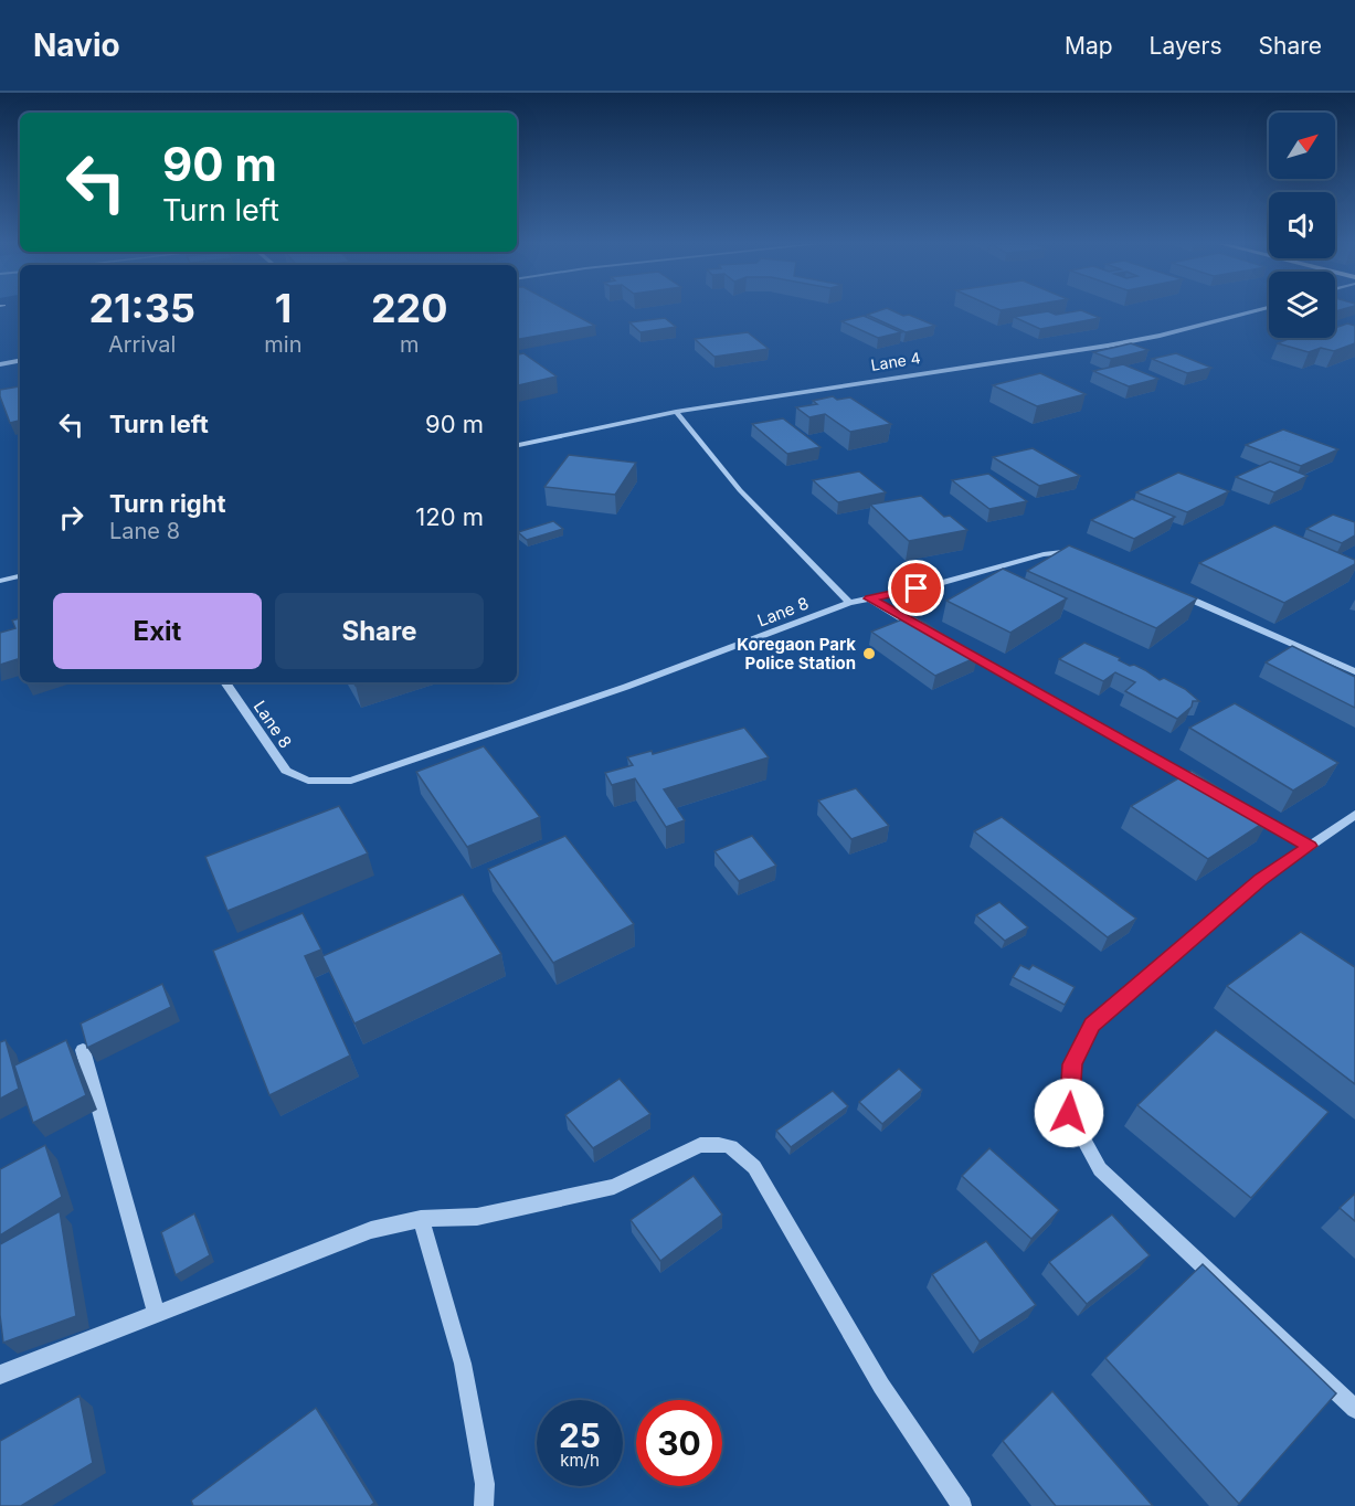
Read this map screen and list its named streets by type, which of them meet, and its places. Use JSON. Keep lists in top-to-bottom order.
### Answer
{
  "streets": {
    "street": ["Lane 4", "Lane 8"]
  },
  "places": ["Koregaon Park Police Station"],
  "north": "top right",
  "page": {
    "header": "Navio",
    "nav": ["Map", "Layers", "Share"],
    "turn": ["90 m", "Turn left"],
    "eta": [
      "21:35",
      "Arrival",
      "1",
      "min",
      "220",
      "m"
    ],
    "list": [
      {
        "name": "Turn left",
        "value": "90 m"
      },
      {
        "name": "Turn right",
        "note": "Lane 8",
        "value": "120 m"
      }
    ],
    "buttons": ["Exit", "Share"],
    "speed": "25 km/h",
    "limit": "30"
  }
}
